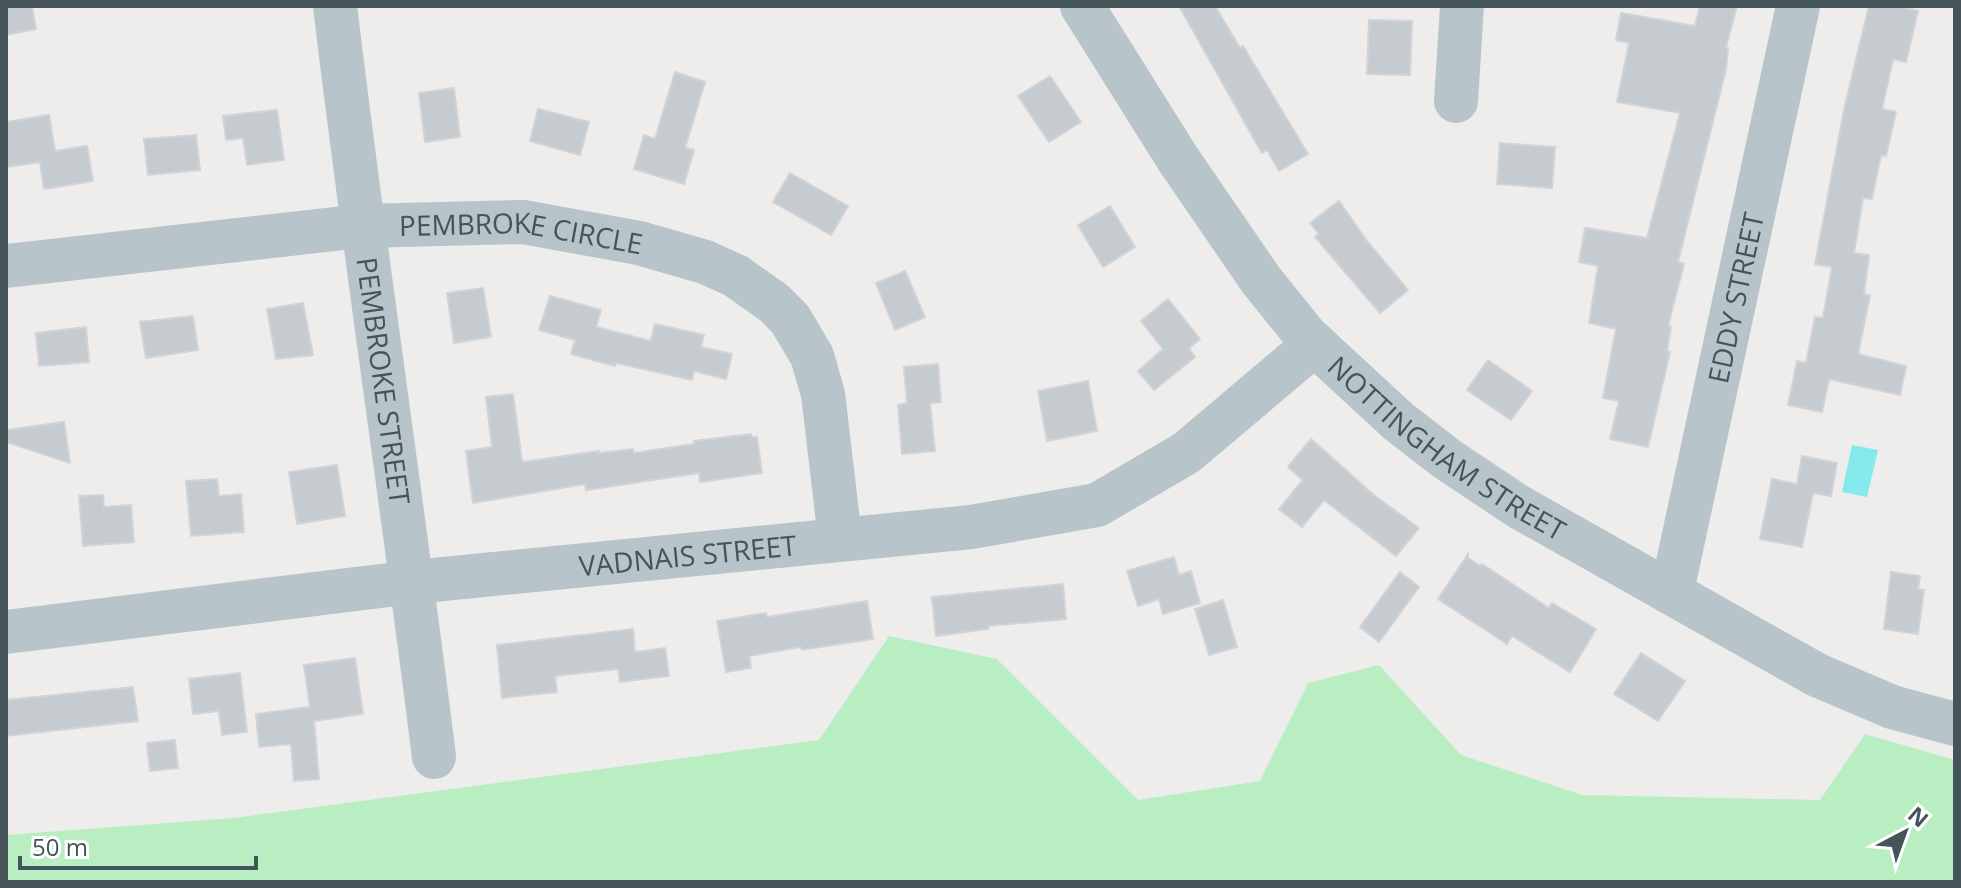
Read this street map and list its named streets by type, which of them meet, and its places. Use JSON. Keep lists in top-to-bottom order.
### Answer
{
  "streets": {
    "street": [
      "PEMBROKE CIRCLE",
      "EDDY STREET",
      "PEMBROKE STREET",
      "NOTTINGHAM STREET",
      "VADNAIS STREET"
    ]
  },
  "crossings": [
    ["PEMBROKE CIRCLE", "PEMBROKE STREET"],
    ["PEMBROKE CIRCLE", "VADNAIS STREET"],
    ["EDDY STREET", "NOTTINGHAM STREET"],
    ["PEMBROKE STREET", "VADNAIS STREET"],
    ["NOTTINGHAM STREET", "VADNAIS STREET"]
  ],
  "scale_bar": "50 m",
  "north": "top right"
}
